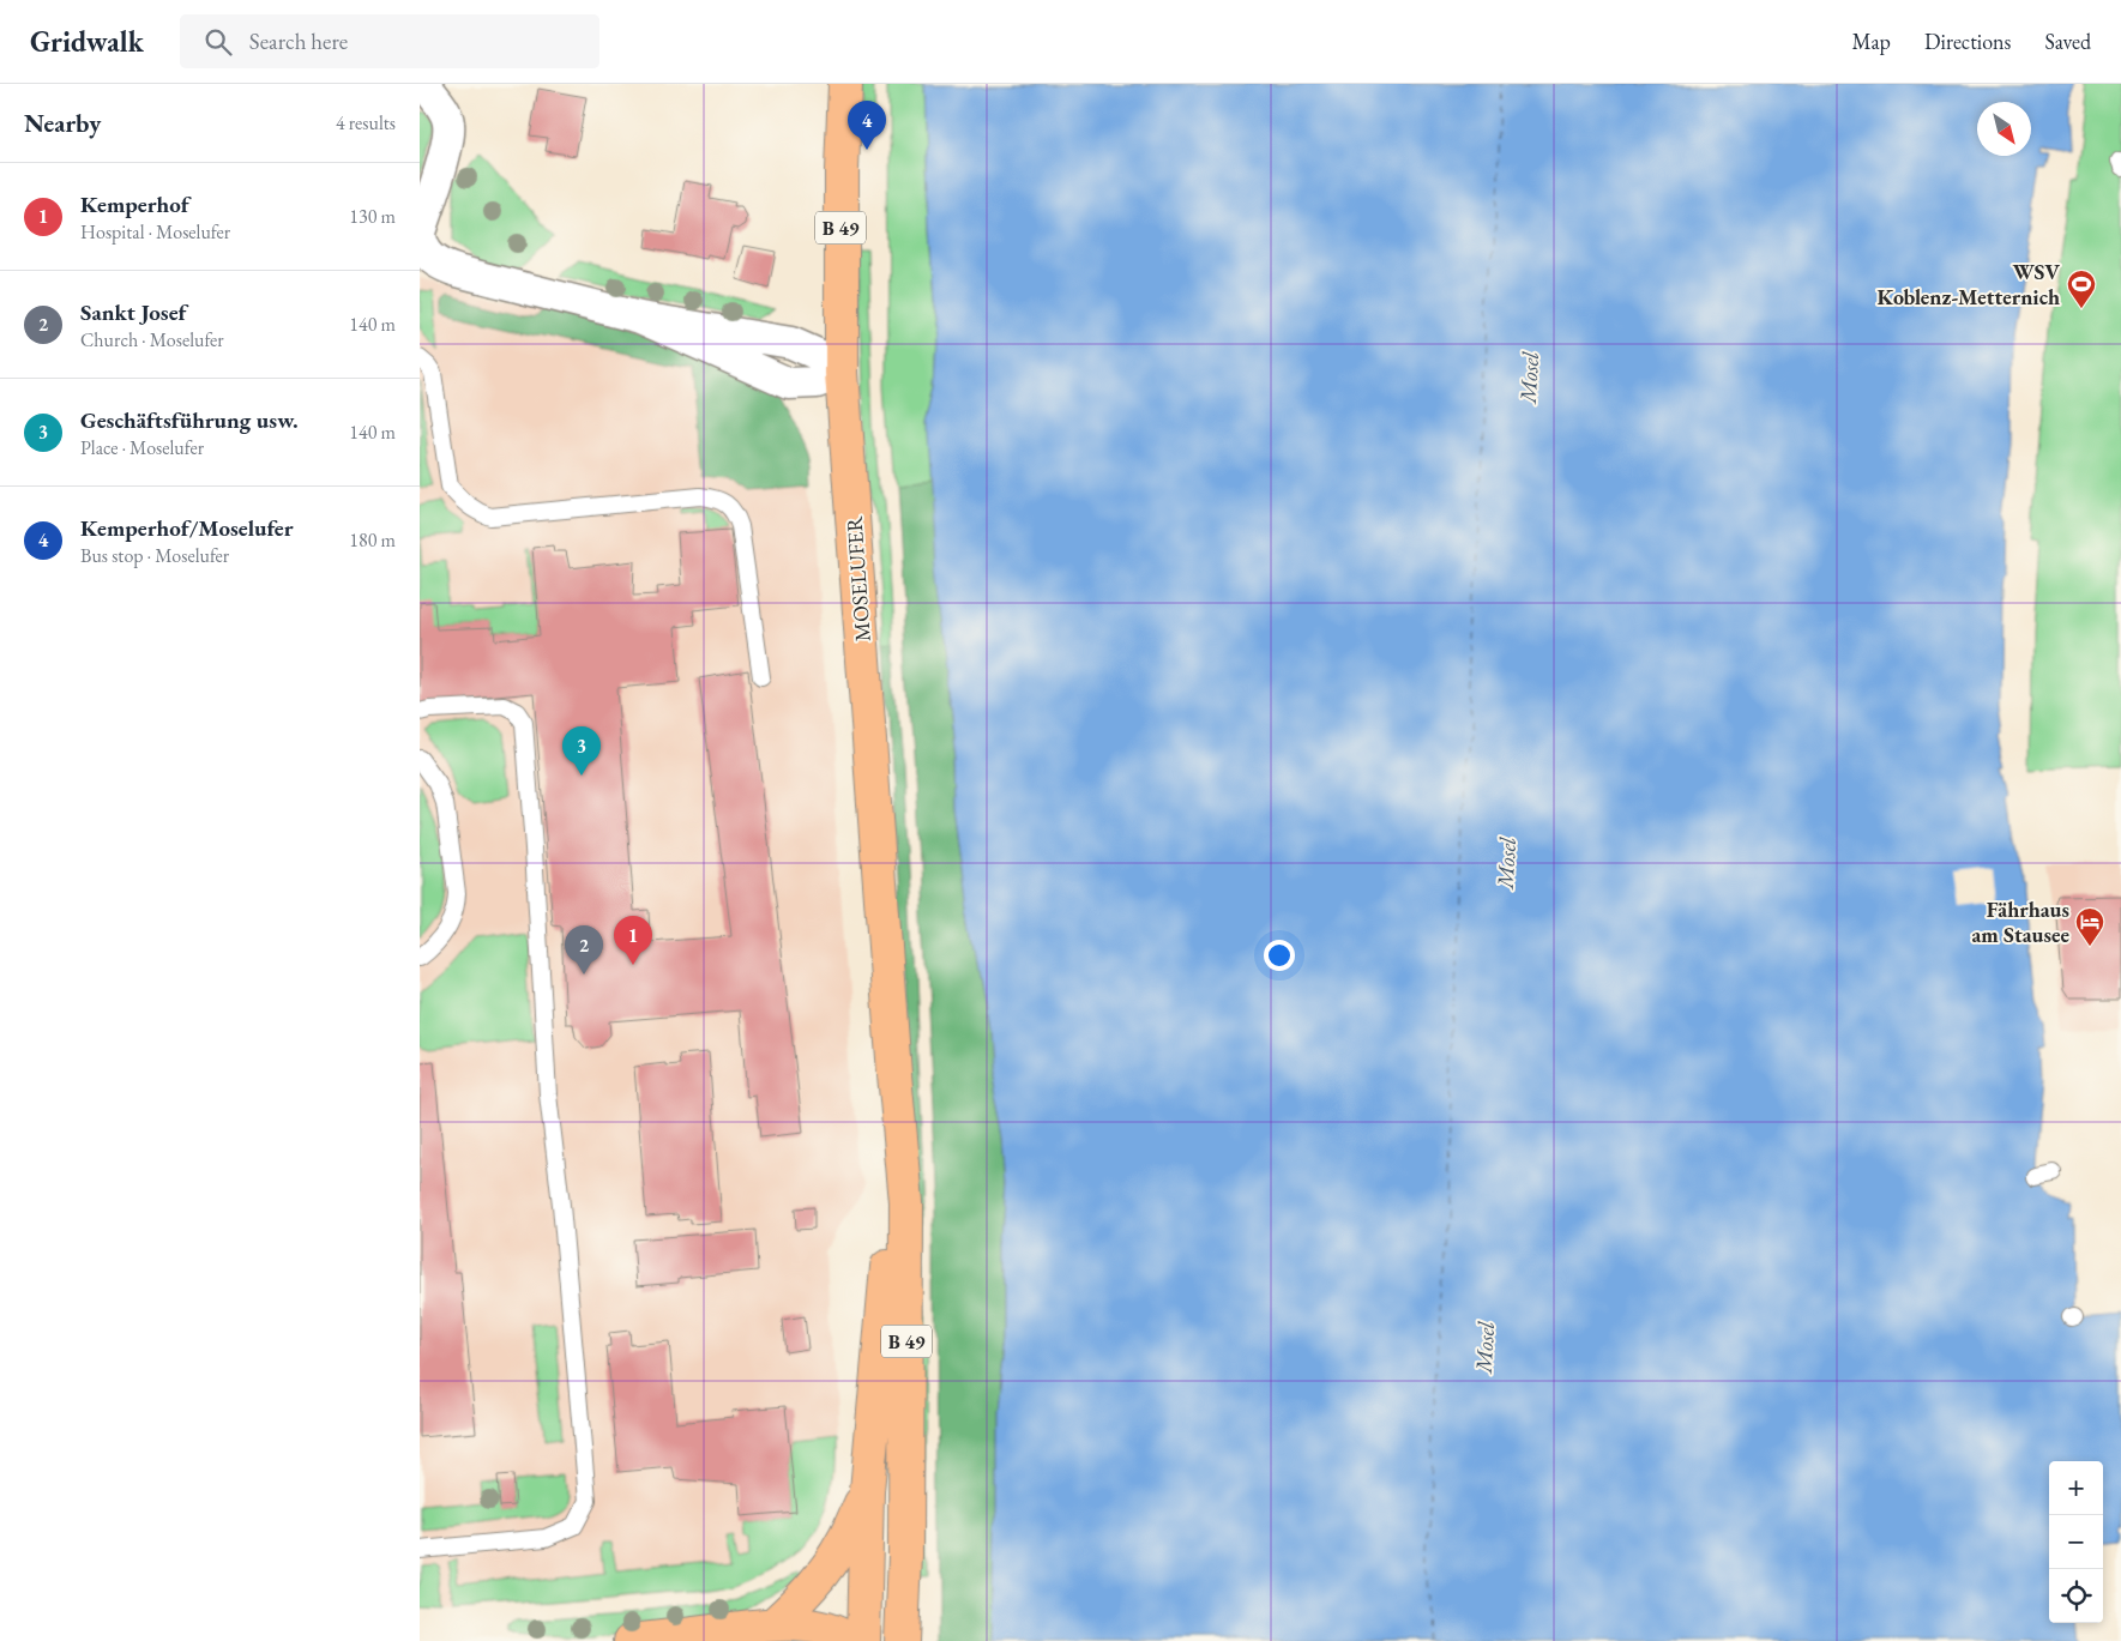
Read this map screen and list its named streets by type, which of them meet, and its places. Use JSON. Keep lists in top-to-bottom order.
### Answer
{
  "streets": {
    "main road": ["B 49", "MOSELUFER"]
  },
  "crossings": [
    ["B 49", "MOSELUFER"]
  ],
  "water": ["Mosel"],
  "places": {
    "sports": ["WSV Koblenz-Metternich"],
    "hotel": ["Fährhaus am Stausee"]
  },
  "north": "bottom right",
  "page": {
    "header": "Gridwalk",
    "search": "Search here",
    "nav": ["Map", "Directions", "Saved"],
    "heading": ["Nearby", "4 results"],
    "pins": [
      "4",
      "3",
      "1",
      "2"
    ],
    "list": [
      {
        "mark": "1",
        "name": "Kemperhof",
        "note": "Hospital · Moselufer",
        "value": "130 m"
      },
      {
        "mark": "2",
        "name": "Sankt Josef",
        "note": "Church · Moselufer",
        "value": "140 m"
      },
      {
        "mark": "3",
        "name": "Geschäftsführung usw.",
        "note": "Place · Moselufer",
        "value": "140 m"
      },
      {
        "mark": "4",
        "name": "Kemperhof/Moselufer",
        "note": "Bus stop · Moselufer",
        "value": "180 m"
      }
    ],
    "map_buttons": ["+", "−"]
  }
}
